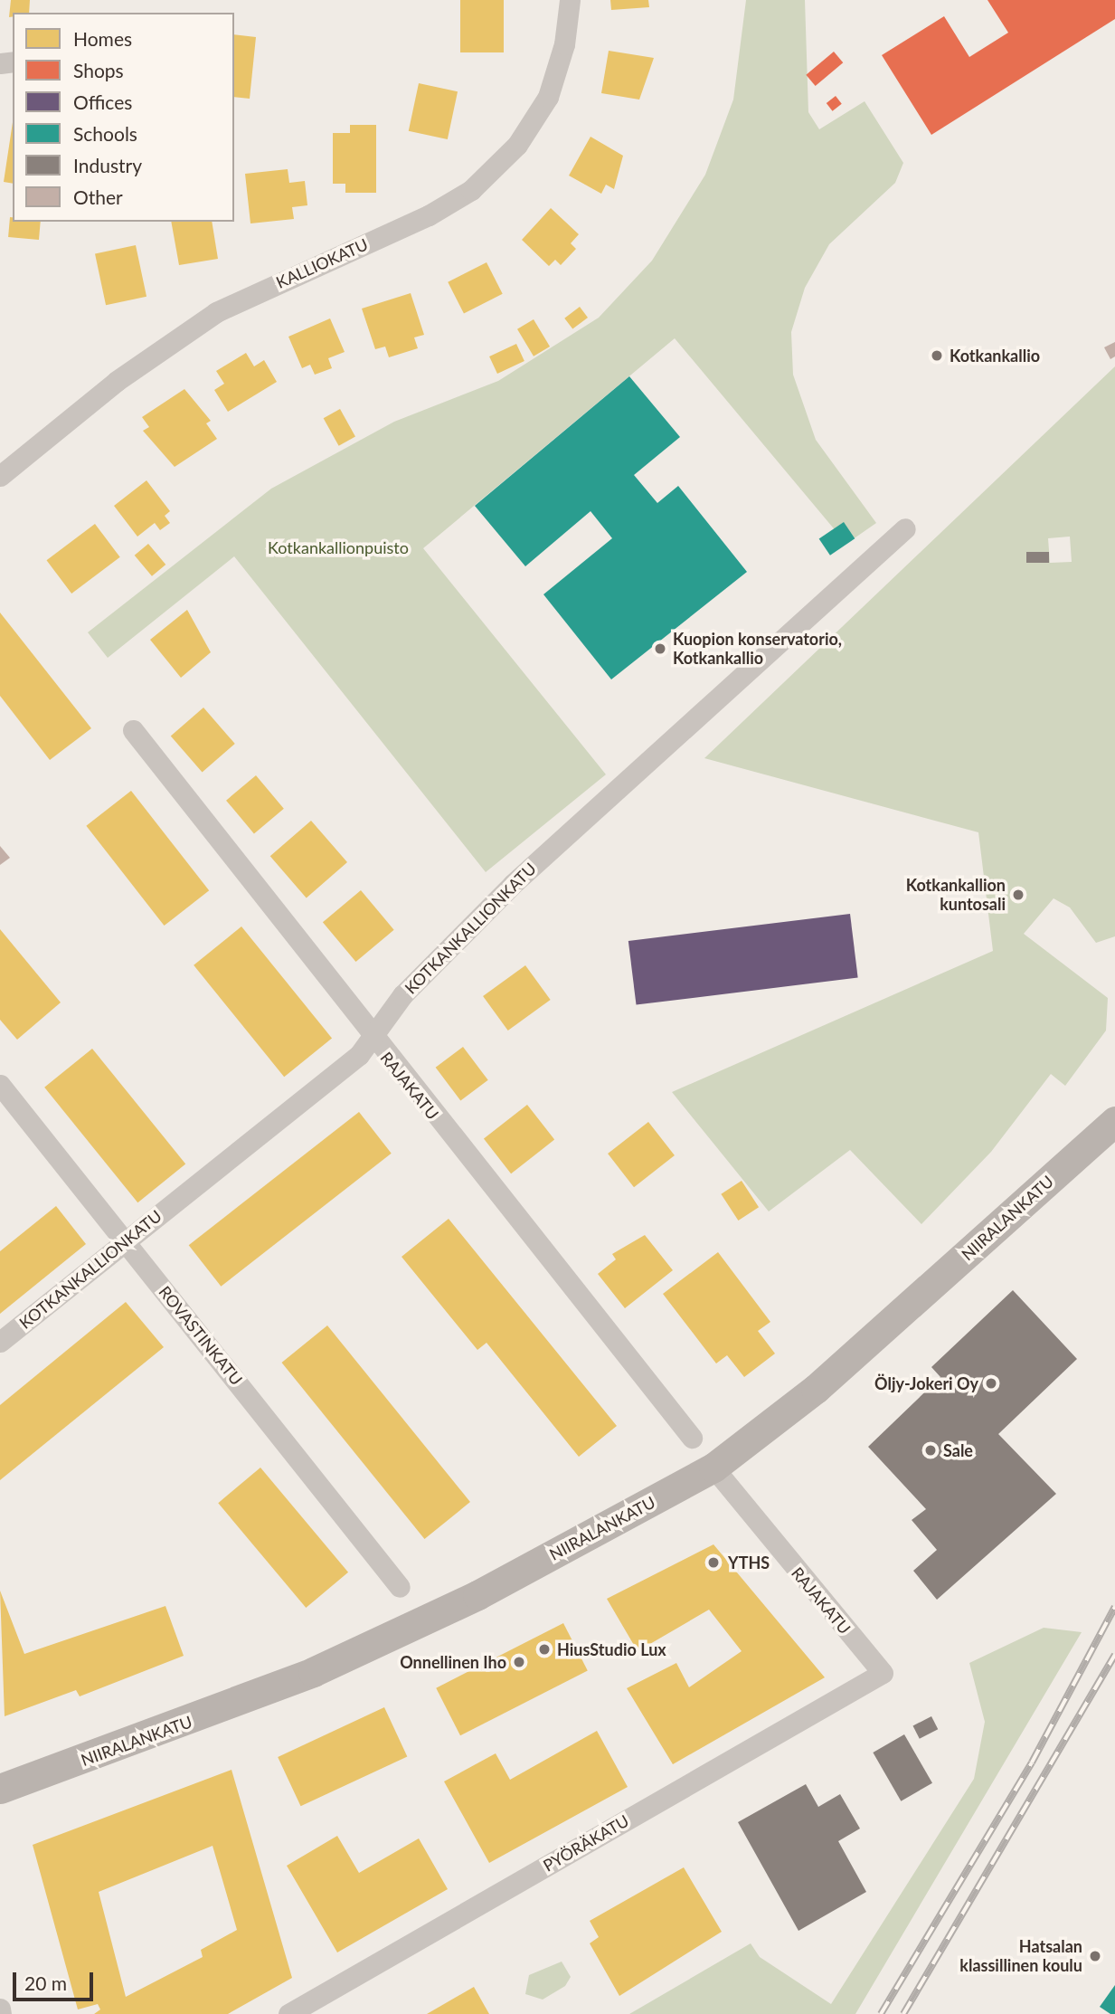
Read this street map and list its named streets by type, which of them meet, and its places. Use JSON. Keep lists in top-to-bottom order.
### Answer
{
  "streets": {
    "main road": ["NIIRALANKATU"],
    "street": [
      "KALLIOKATU",
      "KOTKANKALLIONKATU",
      "RAJAKATU",
      "ROVASTINKATU",
      "PYÖRÄKATU"
    ]
  },
  "crossings": [
    ["KOTKANKALLIONKATU", "RAJAKATU"],
    ["KOTKANKALLIONKATU", "ROVASTINKATU"],
    ["RAJAKATU", "NIIRALANKATU"],
    ["RAJAKATU", "PYÖRÄKATU"]
  ],
  "parks": ["Kotkankallionpuisto"],
  "places": [
    "Kotkankallio",
    "Kuopion konservatorio, Kotkankallio",
    "Kotkankallion kuntosali",
    "Öljy-Jokeri Oy",
    "Sale",
    "YTHS",
    "HiusStudio Lux",
    "Onnellinen Iho",
    "Hatsalan klassillinen koulu"
  ],
  "legend": [
    "Homes",
    "Shops",
    "Offices",
    "Schools",
    "Industry",
    "Other"
  ],
  "scale_bar": "20 m"
}
